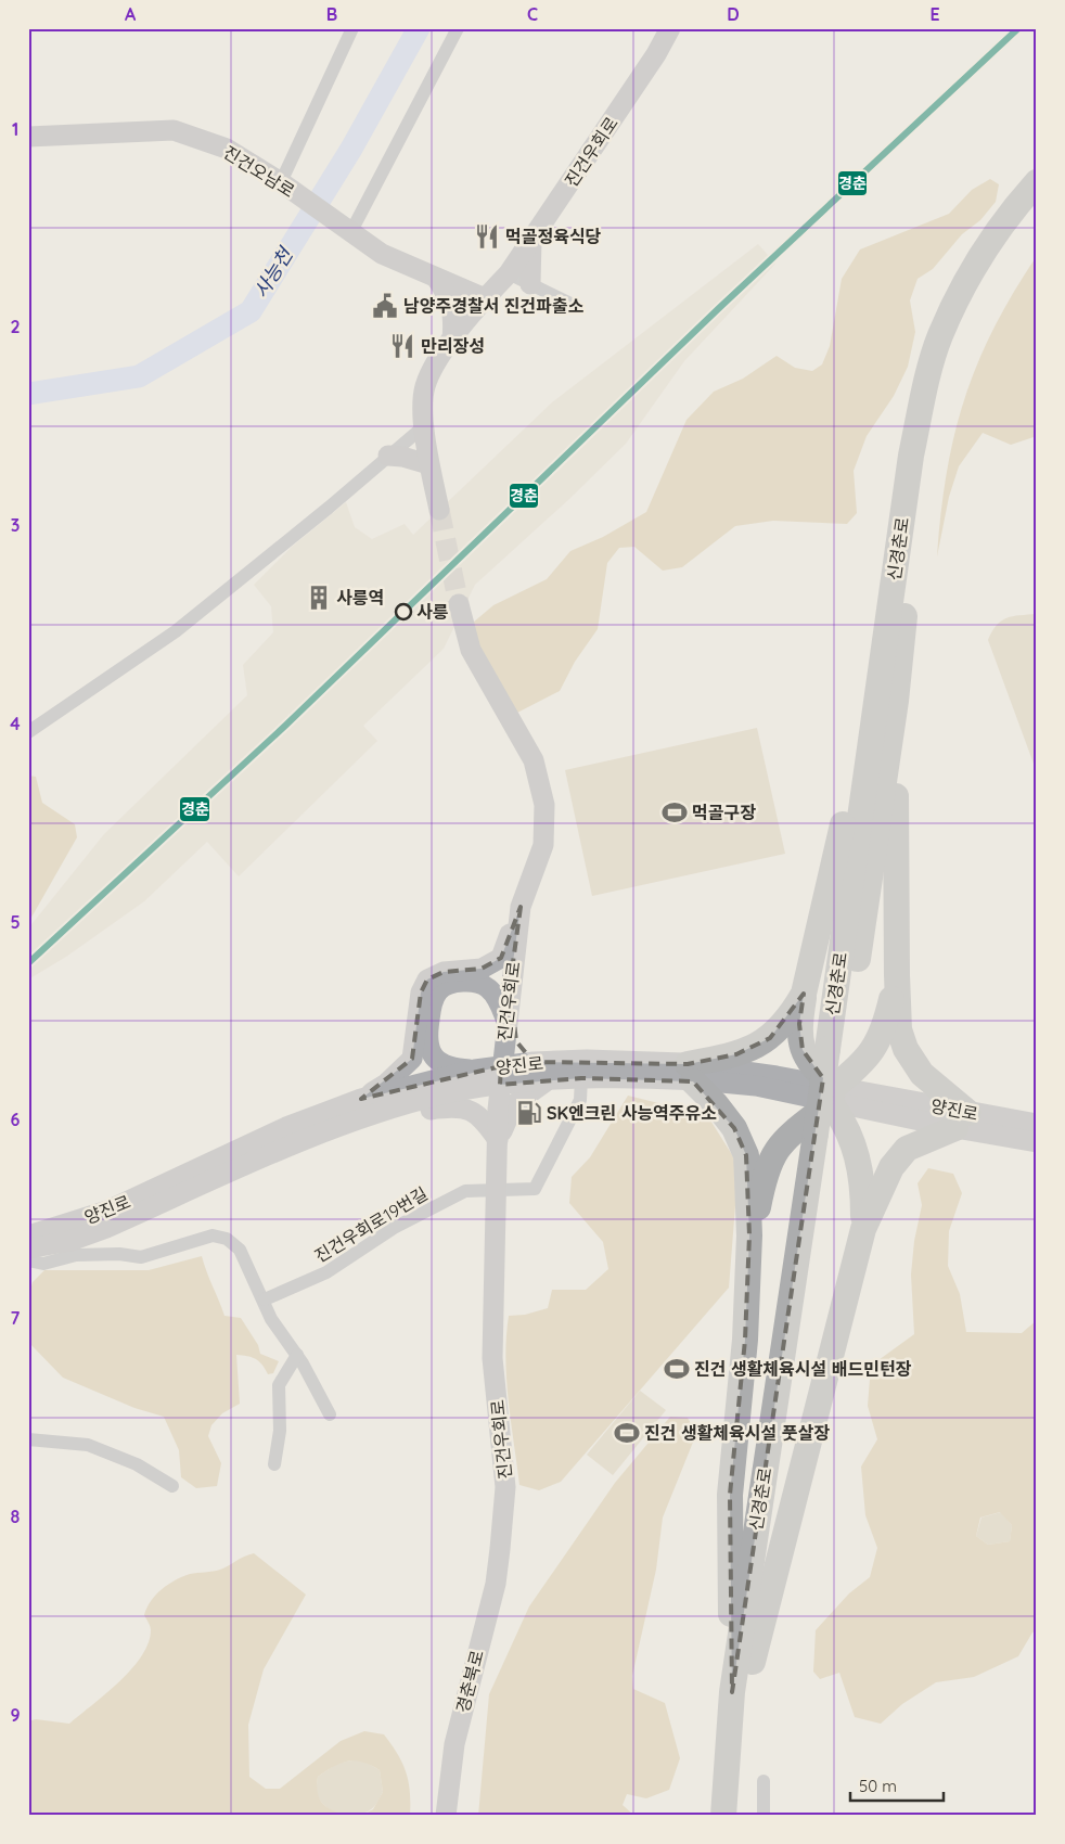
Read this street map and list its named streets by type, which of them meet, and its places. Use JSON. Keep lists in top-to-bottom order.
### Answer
{
  "streets": {
    "highway": ["신경춘로"],
    "main road": [
      "진건우회로",
      "진건오남로",
      "양진로",
      "경춘북로"
    ],
    "street": ["진건우회로19번길"]
  },
  "crossings": [
    ["진건우회로", "진건오남로"],
    ["진건우회로", "양진로"],
    ["진건우회로", "진건우회로19번길"],
    ["진건우회로", "경춘북로"],
    ["양진로", "진건우회로19번길"]
  ],
  "water": ["사능천"],
  "places": {
    "restaurant": ["먹골정육식당", "만리장성"],
    "public building": ["남양주경찰서 진건파출소"],
    "building": ["사릉역"],
    "other": ["사릉"],
    "sports": ["먹골구장", "진건 생활체육시설 배드민턴장", "진건 생활체육시설 풋살장"],
    "fuel station": ["SK엔크린 사능역주유소"]
  },
  "lines": ["transit line 경춘"],
  "scale_bar": "50 m",
  "grid": {
    "columns": [
      "A",
      "B",
      "C",
      "D",
      "E"
    ],
    "rows": [
      "1",
      "2",
      "3",
      "4",
      "5",
      "6",
      "7",
      "8",
      "9"
    ]
  }
}
